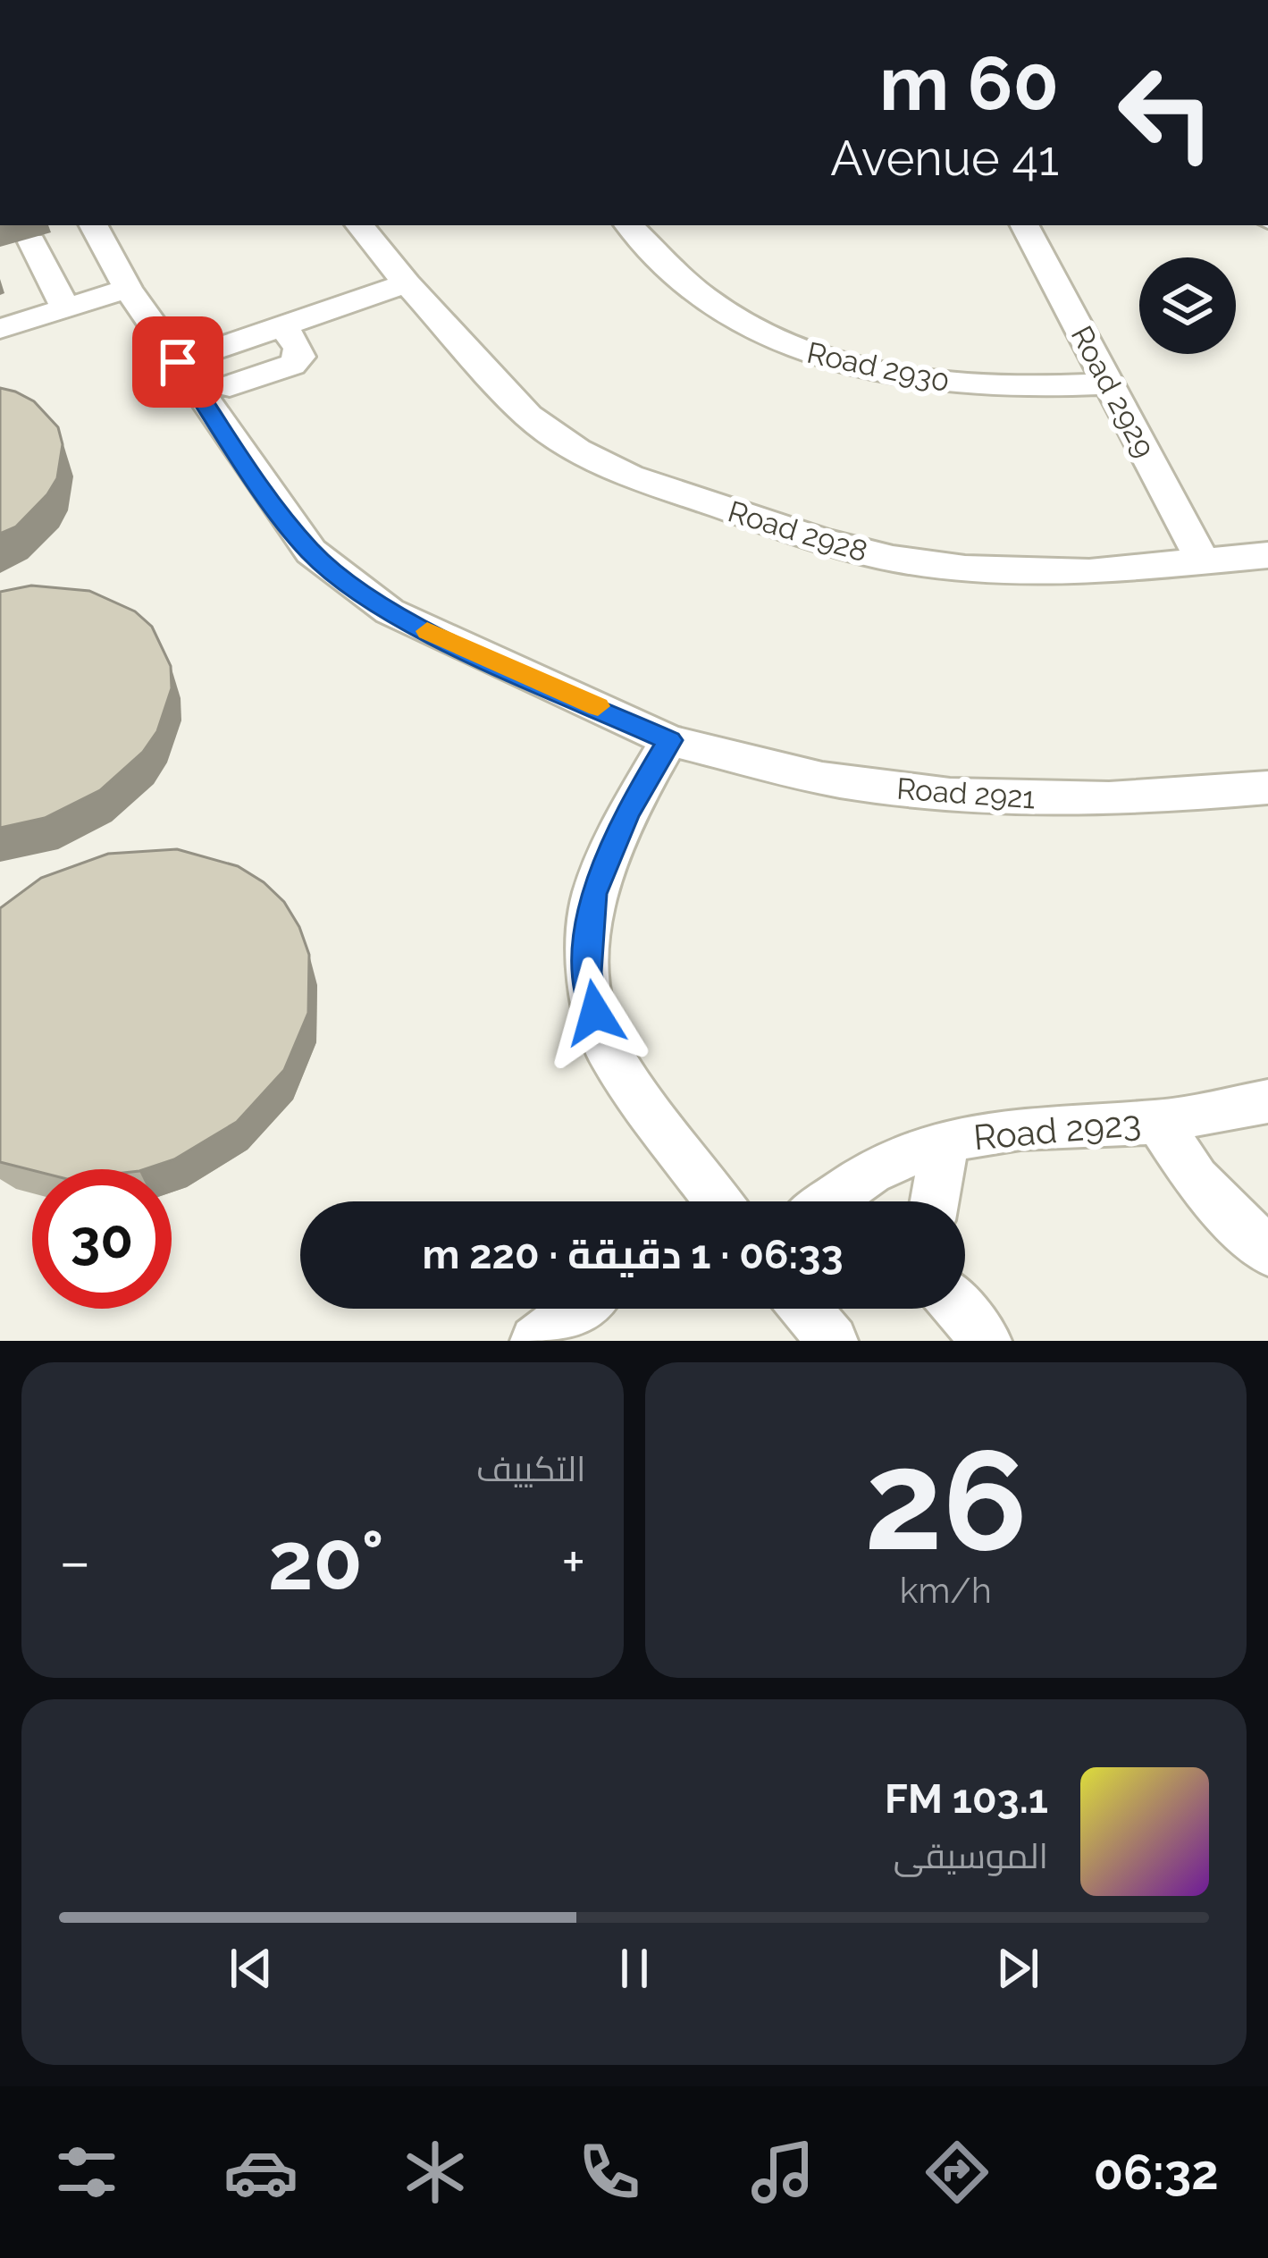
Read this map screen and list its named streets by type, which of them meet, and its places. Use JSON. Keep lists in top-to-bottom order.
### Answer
{
  "streets": {
    "street": [
      "Road 2930",
      "Road 2929",
      "Road 2928",
      "Road 2921",
      "Road 2923"
    ]
  },
  "crossings": [
    ["Road 2930", "Road 2929"],
    ["Road 2929", "Road 2928"]
  ],
  "page": {
    "turn": ["60 m", "Avenue 41"],
    "limit": "30",
    "trip": "06:33 · 1 دقيقة · 220 m",
    "tile": [
      ["26", "km/h"],
      "التكييف"
    ],
    "heat": ["−", "20°", "+"],
    "song": ["103.1 FM", "الموسيقى"],
    "tabs": "06:32"
  }
}
